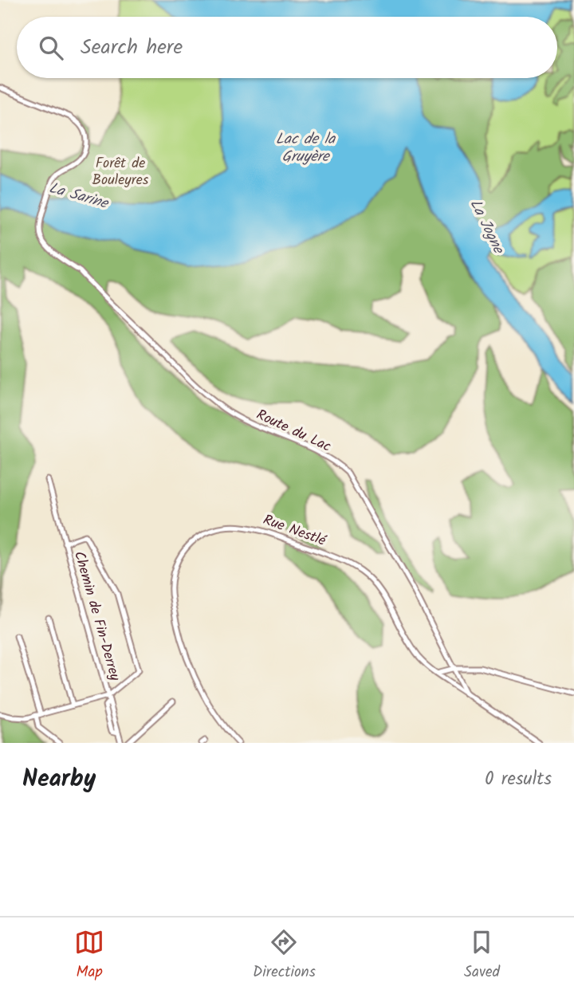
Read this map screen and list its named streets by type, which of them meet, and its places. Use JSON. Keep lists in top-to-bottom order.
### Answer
{
  "streets": {
    "street": ["Route du Lac", "Rue Nestlé", "Chemin de Fin-Derrey"]
  },
  "crossings": [
    ["Route du Lac", "Rue Nestlé"]
  ],
  "water": ["Lac de la Gruyère", "La Sarine", "La Jogne"],
  "parks": ["Forêt de Bouleyres"],
  "page": {
    "search": "Search here",
    "heading": ["Nearby", "0 results"],
    "nav": ["Map", "Directions", "Saved"]
  }
}
